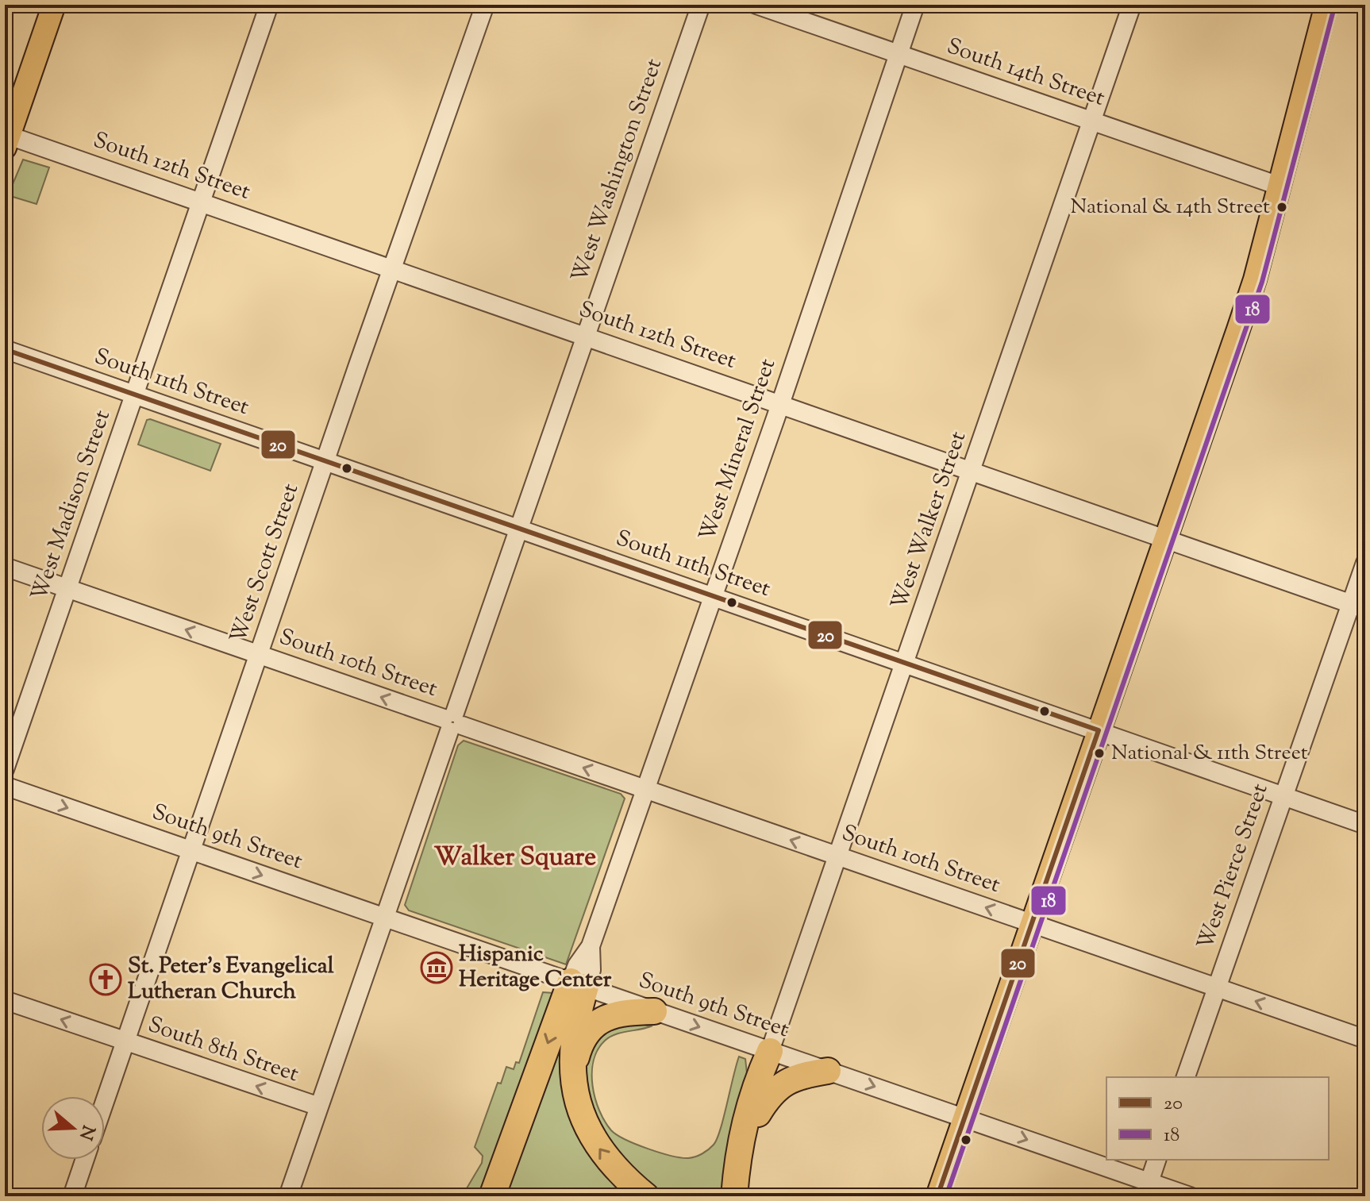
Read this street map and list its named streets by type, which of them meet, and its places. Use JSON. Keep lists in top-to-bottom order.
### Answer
{
  "streets": {
    "street": [
      "South 14th Street",
      "South 12th Street",
      "West Washington Street",
      "South 11th Street",
      "West Mineral Street",
      "West Madison Street",
      "West Walker Street",
      "West Scott Street",
      "South 10th Street",
      "South 9th Street",
      "West Pierce Street",
      "South 8th Street"
    ]
  },
  "crossings": [
    ["South 14th Street", "West Mineral Street"],
    ["South 14th Street", "West Walker Street"],
    ["South 12th Street", "West Washington Street"],
    ["South 12th Street", "West Mineral Street"],
    ["South 12th Street", "West Madison Street"],
    ["South 12th Street", "West Walker Street"],
    ["South 12th Street", "West Scott Street"],
    ["South 12th Street", "West Pierce Street"],
    ["West Washington Street", "South 11th Street"],
    ["West Washington Street", "South 10th Street"],
    ["West Washington Street", "South 9th Street"],
    ["West Washington Street", "South 8th Street"],
    ["South 11th Street", "West Mineral Street"],
    ["South 11th Street", "West Madison Street"],
    ["South 11th Street", "West Walker Street"],
    ["South 11th Street", "West Scott Street"],
    ["South 11th Street", "West Pierce Street"],
    ["West Mineral Street", "South 10th Street"],
    ["West Mineral Street", "South 9th Street"],
    ["West Madison Street", "South 10th Street"],
    ["West Walker Street", "South 10th Street"],
    ["West Walker Street", "South 9th Street"],
    ["West Scott Street", "South 10th Street"],
    ["West Scott Street", "South 9th Street"],
    ["West Scott Street", "South 8th Street"],
    ["South 10th Street", "West Pierce Street"]
  ],
  "one_way": ["South 10th Street", "South 9th Street", "South 8th Street"],
  "districts": ["Walker Square"],
  "places": {
    "other": ["National & 14th Street", "National & 11th Street"],
    "museum": ["Hispanic Heritage Center"],
    "church": ["St. Peter's Evangelical Lutheran Church"]
  },
  "lines": ["transit line 18", "transit line 20"],
  "legend": ["20", "18"],
  "north": "right"
}
